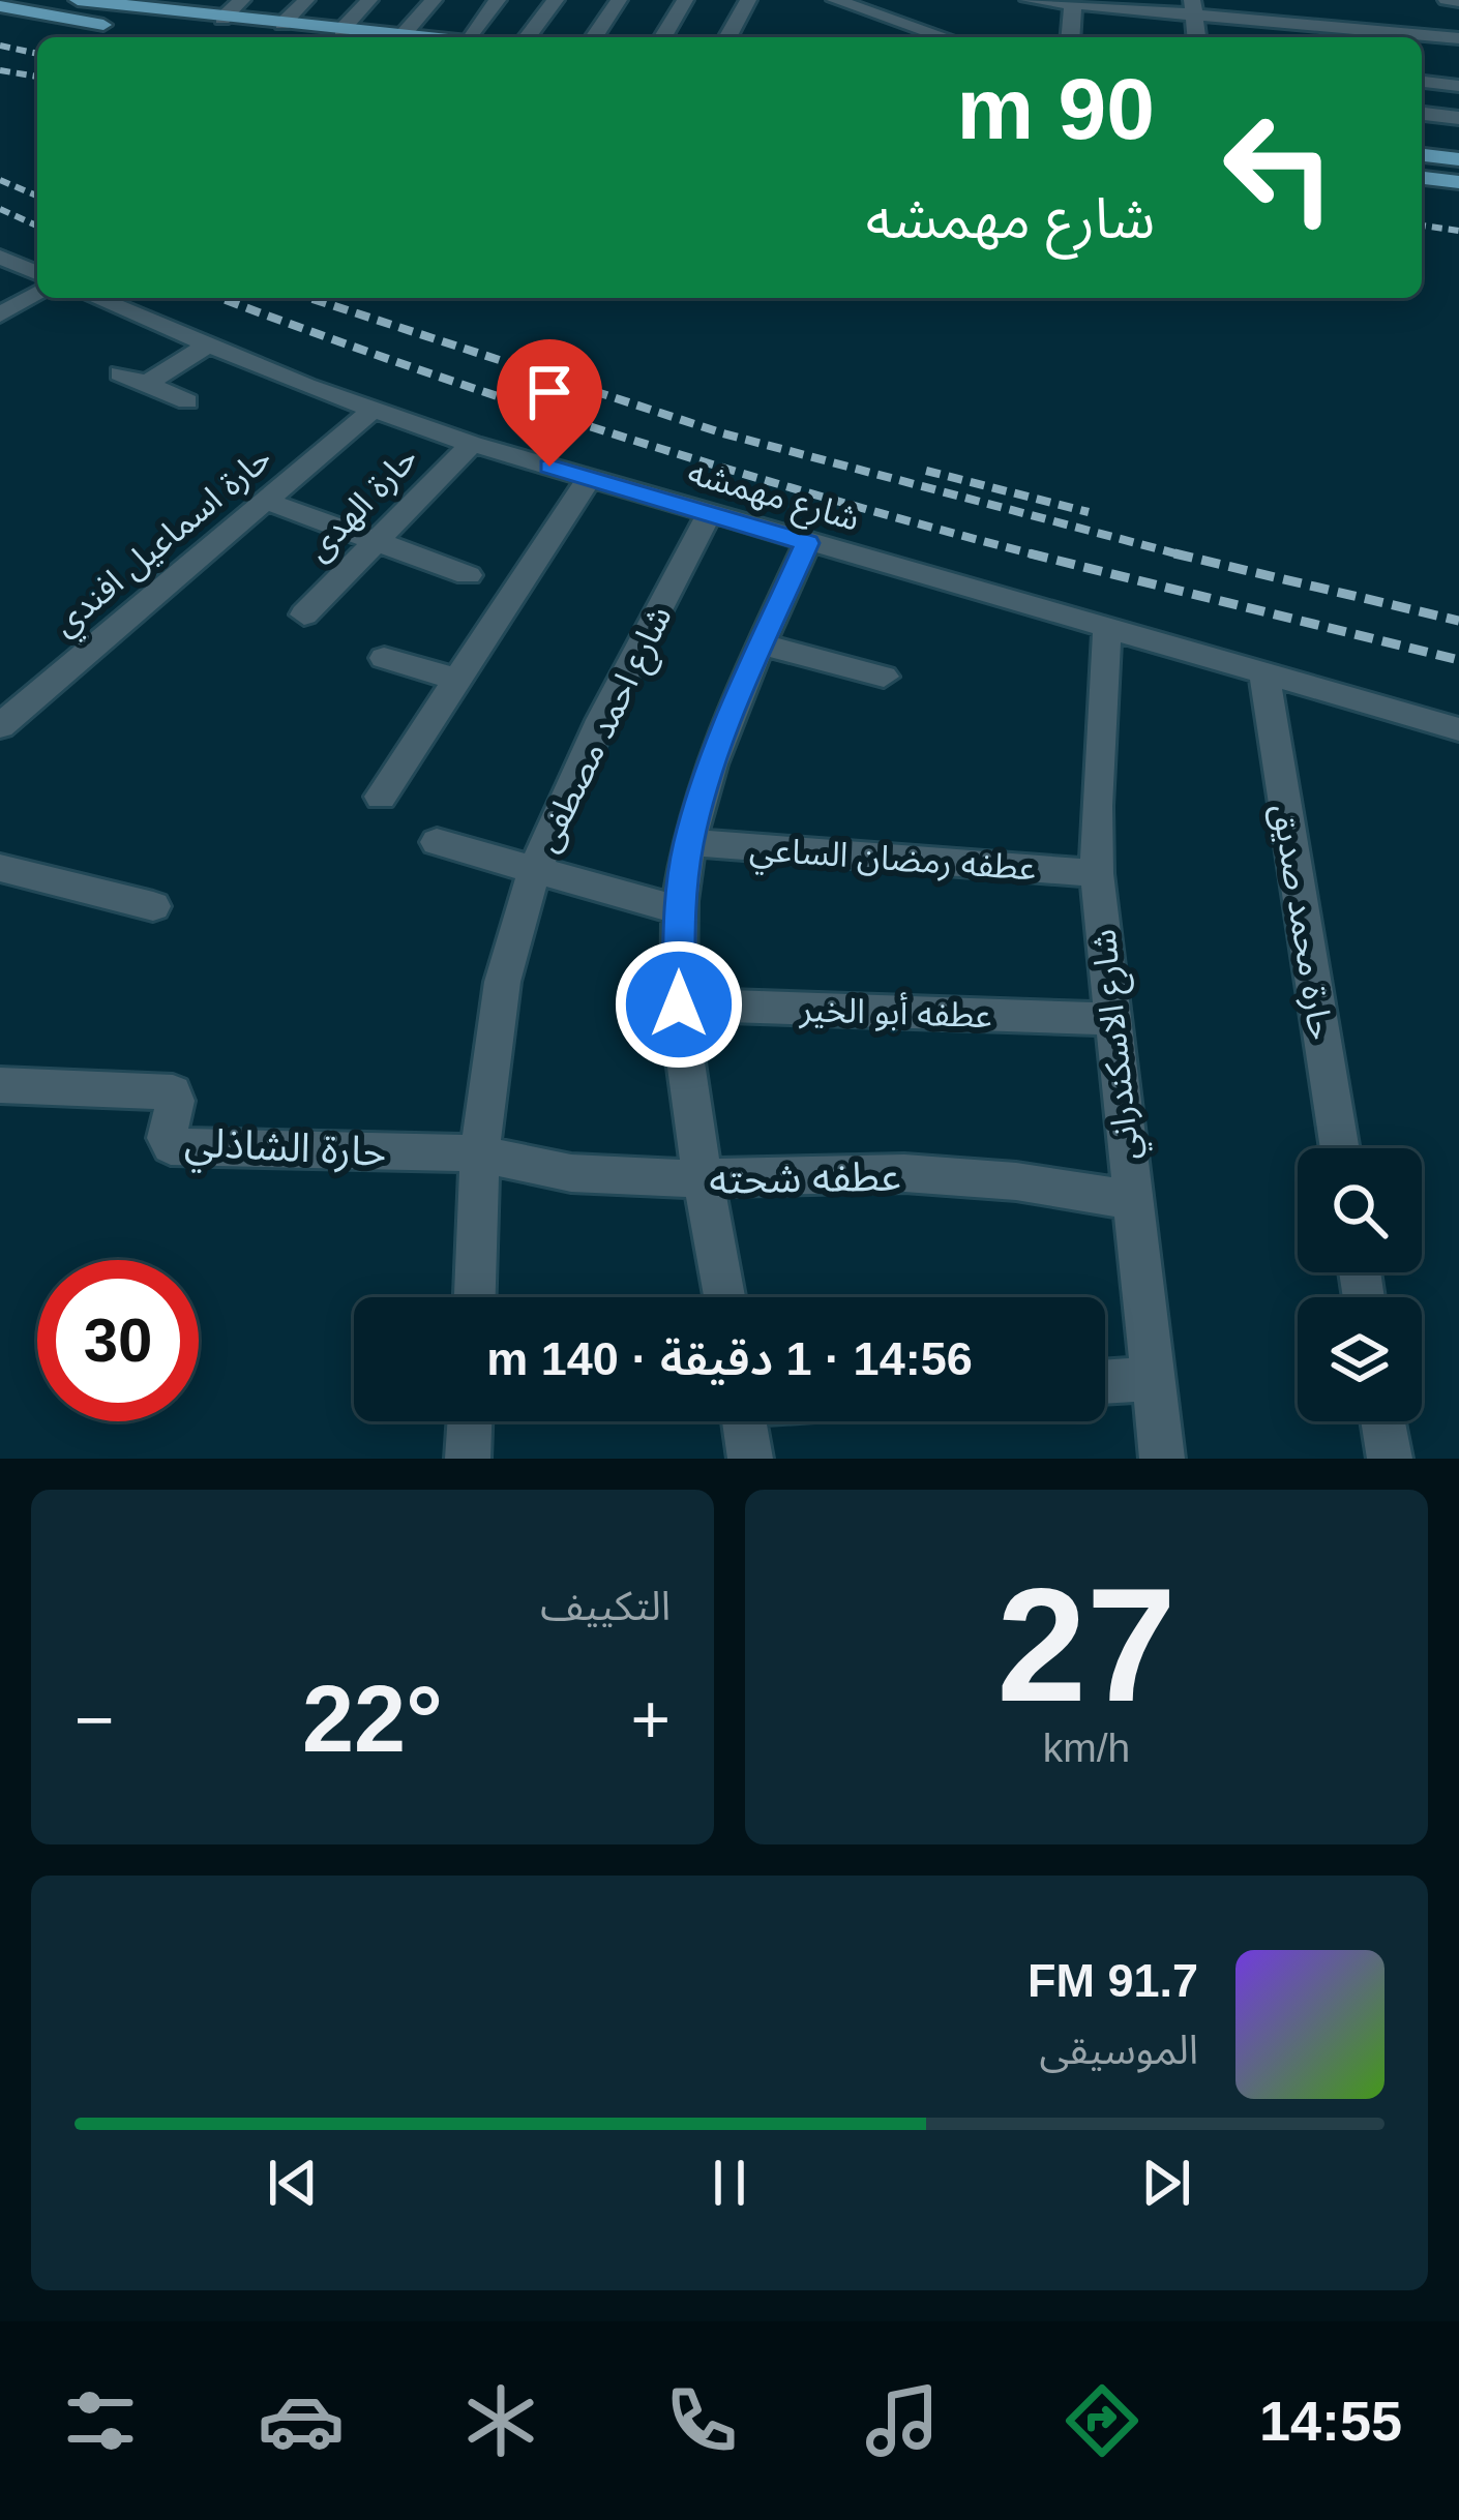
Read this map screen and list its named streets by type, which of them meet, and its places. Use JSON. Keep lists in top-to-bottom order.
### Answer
{
  "streets": {
    "street": [
      "شارع مهمشه",
      "حارة الهدى",
      "حارة اسماعيل افندي",
      "شارع احمد مصطفى",
      "عطفه رمضان الساعي",
      "حارة محمد صديق",
      "عطفه أبو الخير",
      "شارع الاسكندراني",
      "حارة الشاذلي",
      "عطفه شحته"
    ]
  },
  "crossings": [
    ["شارع مهمشه", "حارة الهدى"],
    ["شارع مهمشه", "حارة اسماعيل افندي"],
    ["شارع مهمشه", "شارع احمد مصطفى"],
    ["شارع مهمشه", "حارة محمد صديق"],
    ["شارع مهمشه", "شارع الاسكندراني"],
    ["شارع احمد مصطفى", "حارة الشاذلي"],
    ["شارع احمد مصطفى", "عطفه شحته"],
    ["عطفه رمضان الساعي", "شارع الاسكندراني"],
    ["عطفه أبو الخير", "شارع الاسكندراني"],
    ["شارع الاسكندراني", "عطفه شحته"],
    ["حارة الشاذلي", "عطفه شحته"]
  ],
  "page": {
    "turn": ["90 m", "شارع مهمشه"],
    "limit": "30",
    "trip": "14:56 · 1 دقيقة · 140 m",
    "tile": [
      ["27", "km/h"],
      "التكييف"
    ],
    "heat": ["−", "22°", "+"],
    "song": ["91.7 FM", "الموسيقى"],
    "tabs": "14:55"
  }
}
